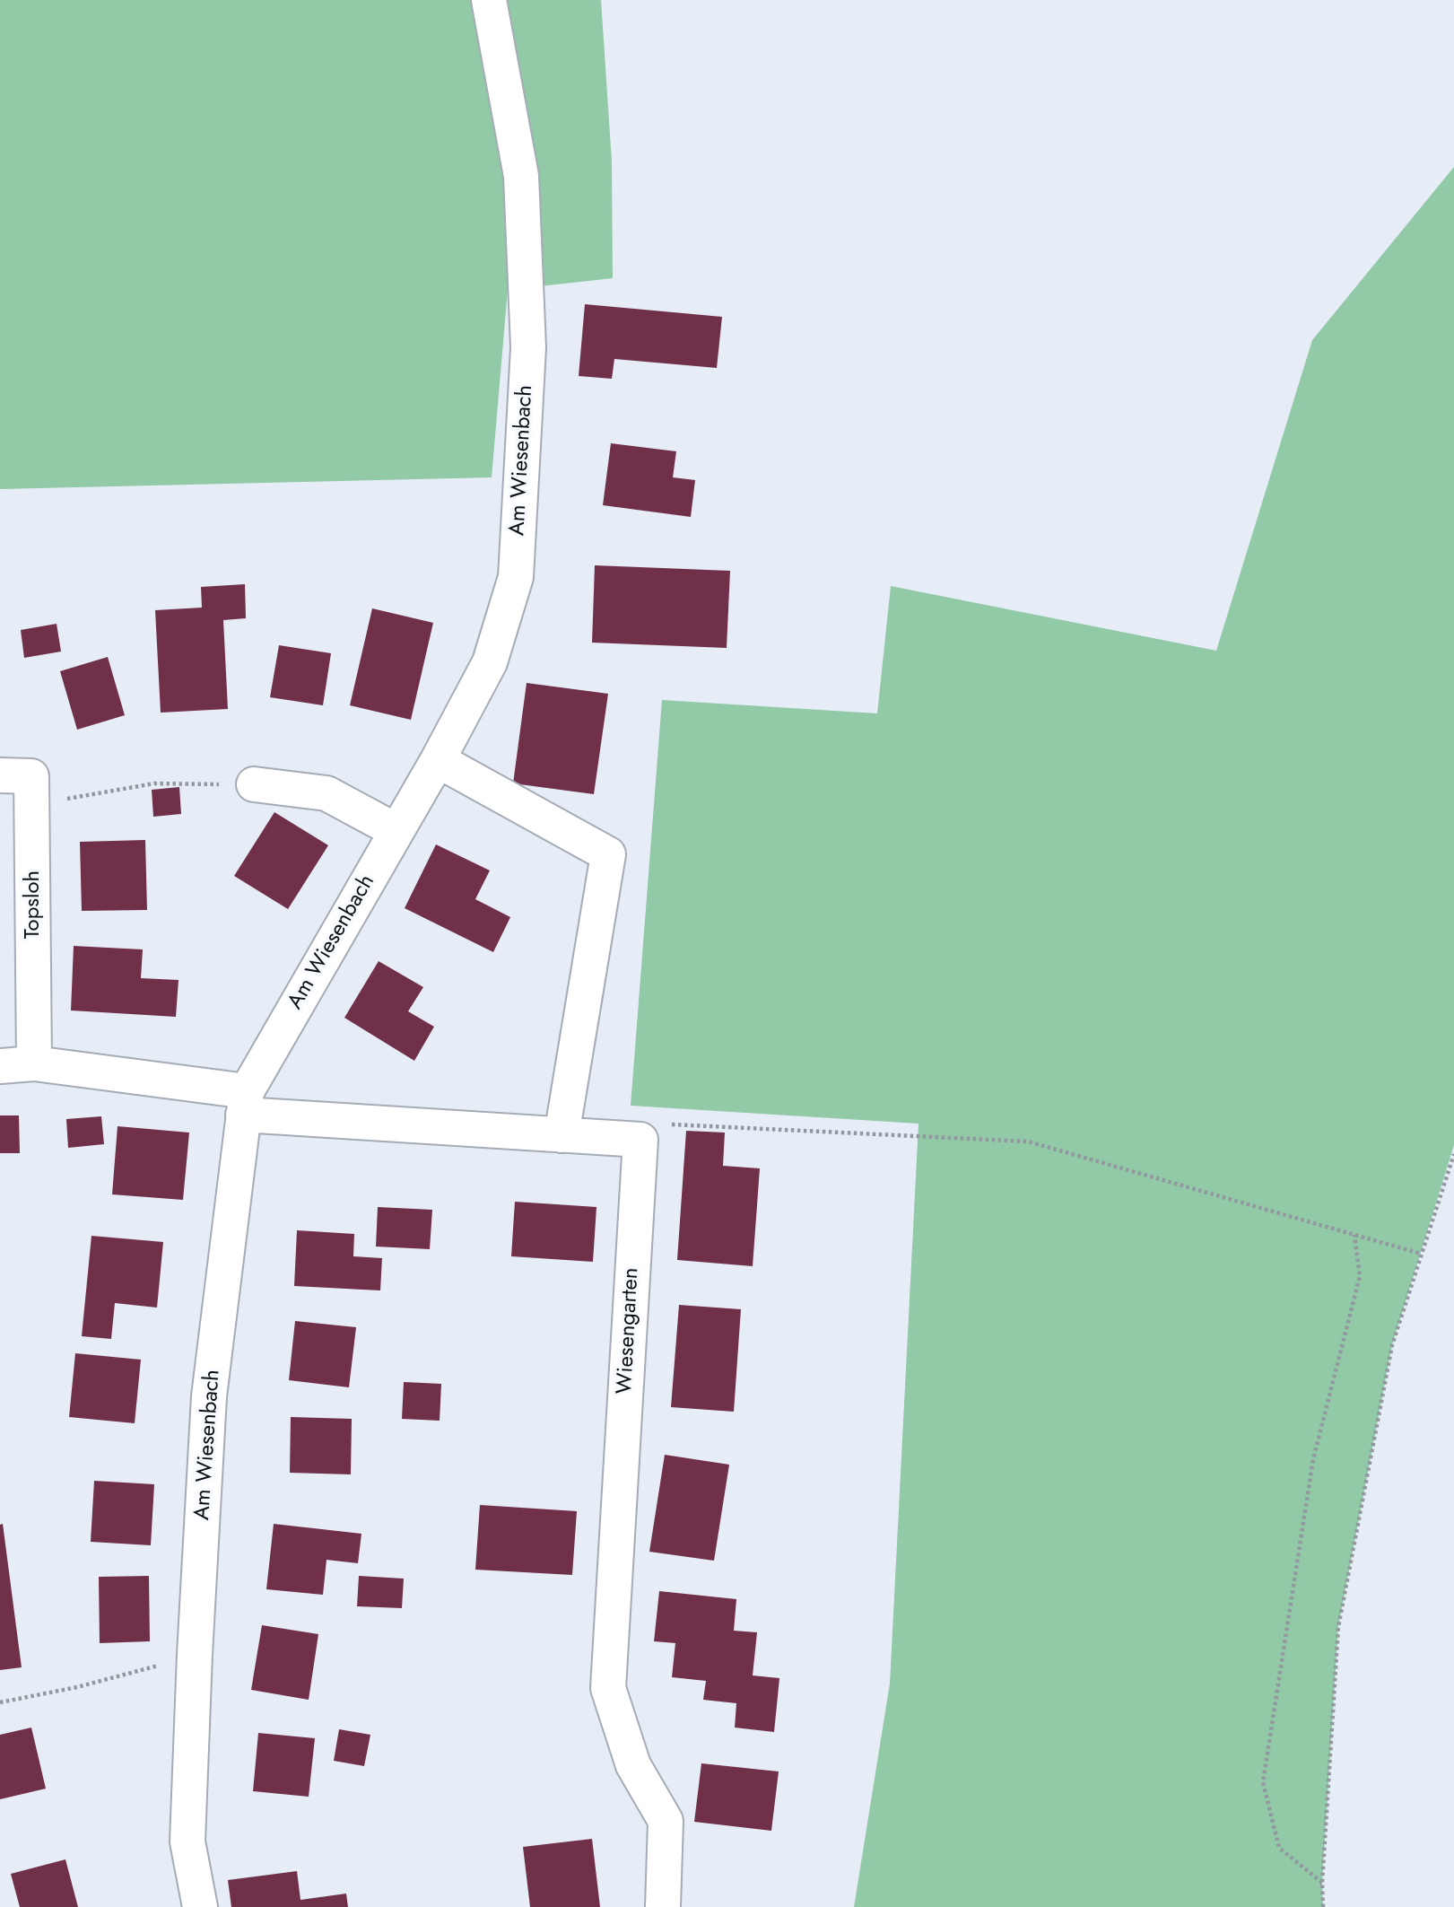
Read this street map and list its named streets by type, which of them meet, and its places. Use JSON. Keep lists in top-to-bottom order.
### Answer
{
  "streets": {
    "street": ["Am Wiesenbach", "Topsloh", "Wiesengarten"]
  }
}
